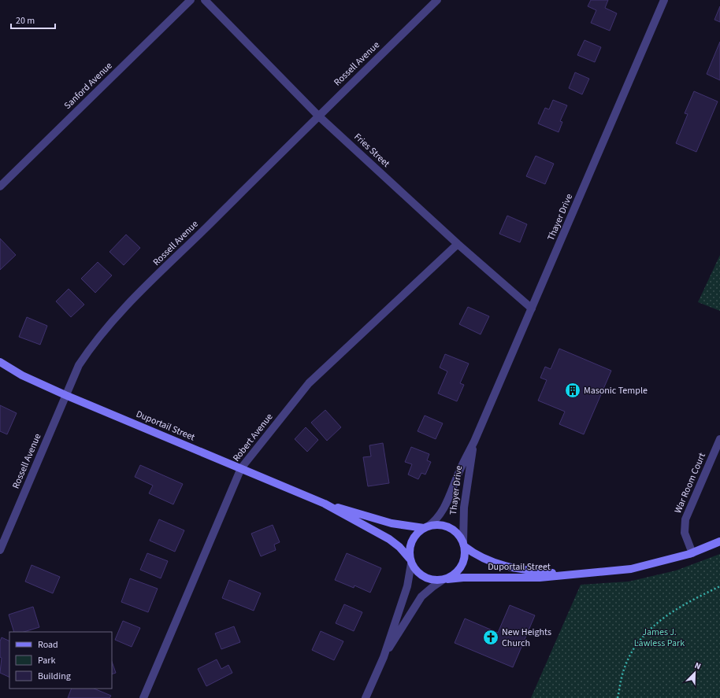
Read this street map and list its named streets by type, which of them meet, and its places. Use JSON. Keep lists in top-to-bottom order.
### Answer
{
  "streets": {
    "main road": ["Duportail Street"],
    "street": [
      "Rossell Avenue",
      "Sanford Avenue",
      "Fries Street",
      "Thayer Drive",
      "Robert Avenue",
      "War Room Court"
    ]
  },
  "crossings": [
    ["Rossell Avenue", "Fries Street"],
    ["Rossell Avenue", "Duportail Street"],
    ["Fries Street", "Thayer Drive"],
    ["Fries Street", "Robert Avenue"],
    ["Thayer Drive", "Duportail Street"],
    ["Duportail Street", "Robert Avenue"],
    ["Duportail Street", "War Room Court"]
  ],
  "parks": ["James J. Lawless Park"],
  "places": {
    "building": ["Masonic Temple"],
    "church": ["New Heights Church"]
  },
  "legend": ["Road", "Park", "Building"],
  "scale_bar": "20 m",
  "north": "top right"
}
